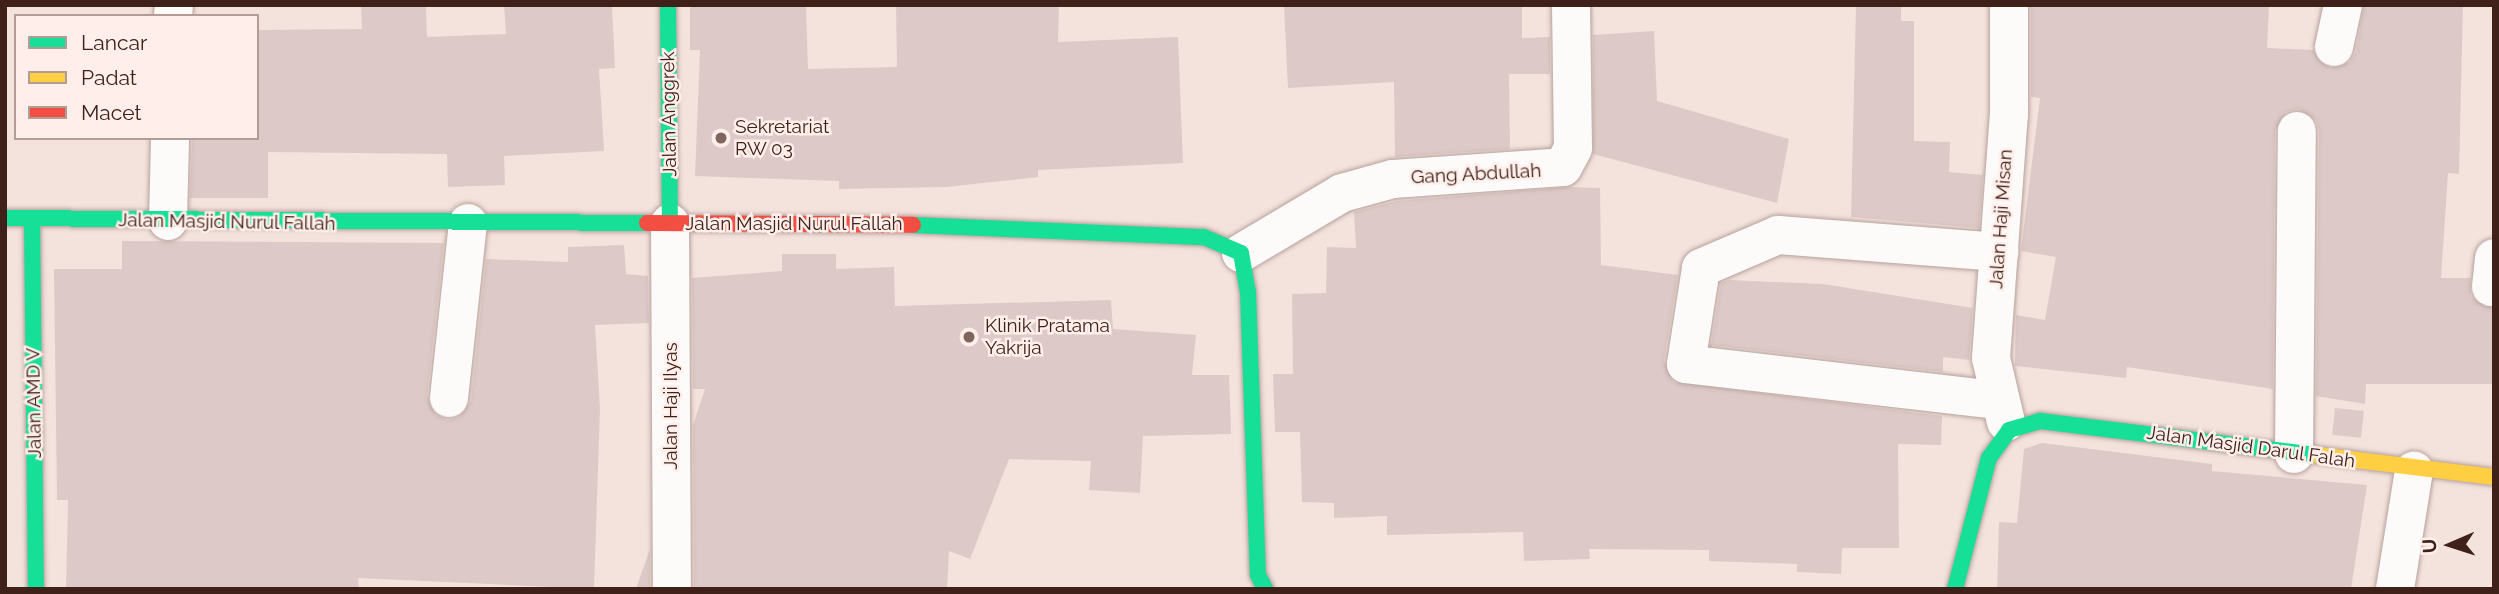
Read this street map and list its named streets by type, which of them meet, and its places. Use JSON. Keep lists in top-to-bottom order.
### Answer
{
  "streets": {
    "street": [
      "Jalan Anggrek",
      "Gang Abdullah",
      "Jalan Haji Misan",
      "Jalan Masjid Nurul Fallah",
      "Jalan AMD V",
      "Jalan Haji Ilyas",
      "Jalan Masjid Darul Falah"
    ]
  },
  "crossings": [
    ["Jalan Anggrek", "Jalan Masjid Nurul Fallah"],
    ["Jalan Anggrek", "Jalan Haji Ilyas"],
    ["Gang Abdullah", "Jalan Masjid Nurul Fallah"],
    ["Jalan Haji Misan", "Jalan Masjid Darul Falah"],
    ["Jalan Masjid Nurul Fallah", "Jalan AMD V"],
    ["Jalan Masjid Nurul Fallah", "Jalan Haji Ilyas"]
  ],
  "places": ["Sekretariat RW 03", "Klinik Pratama Yakrija"],
  "legend": ["Lancar", "Padat", "Macet"],
  "north": "left"
}
